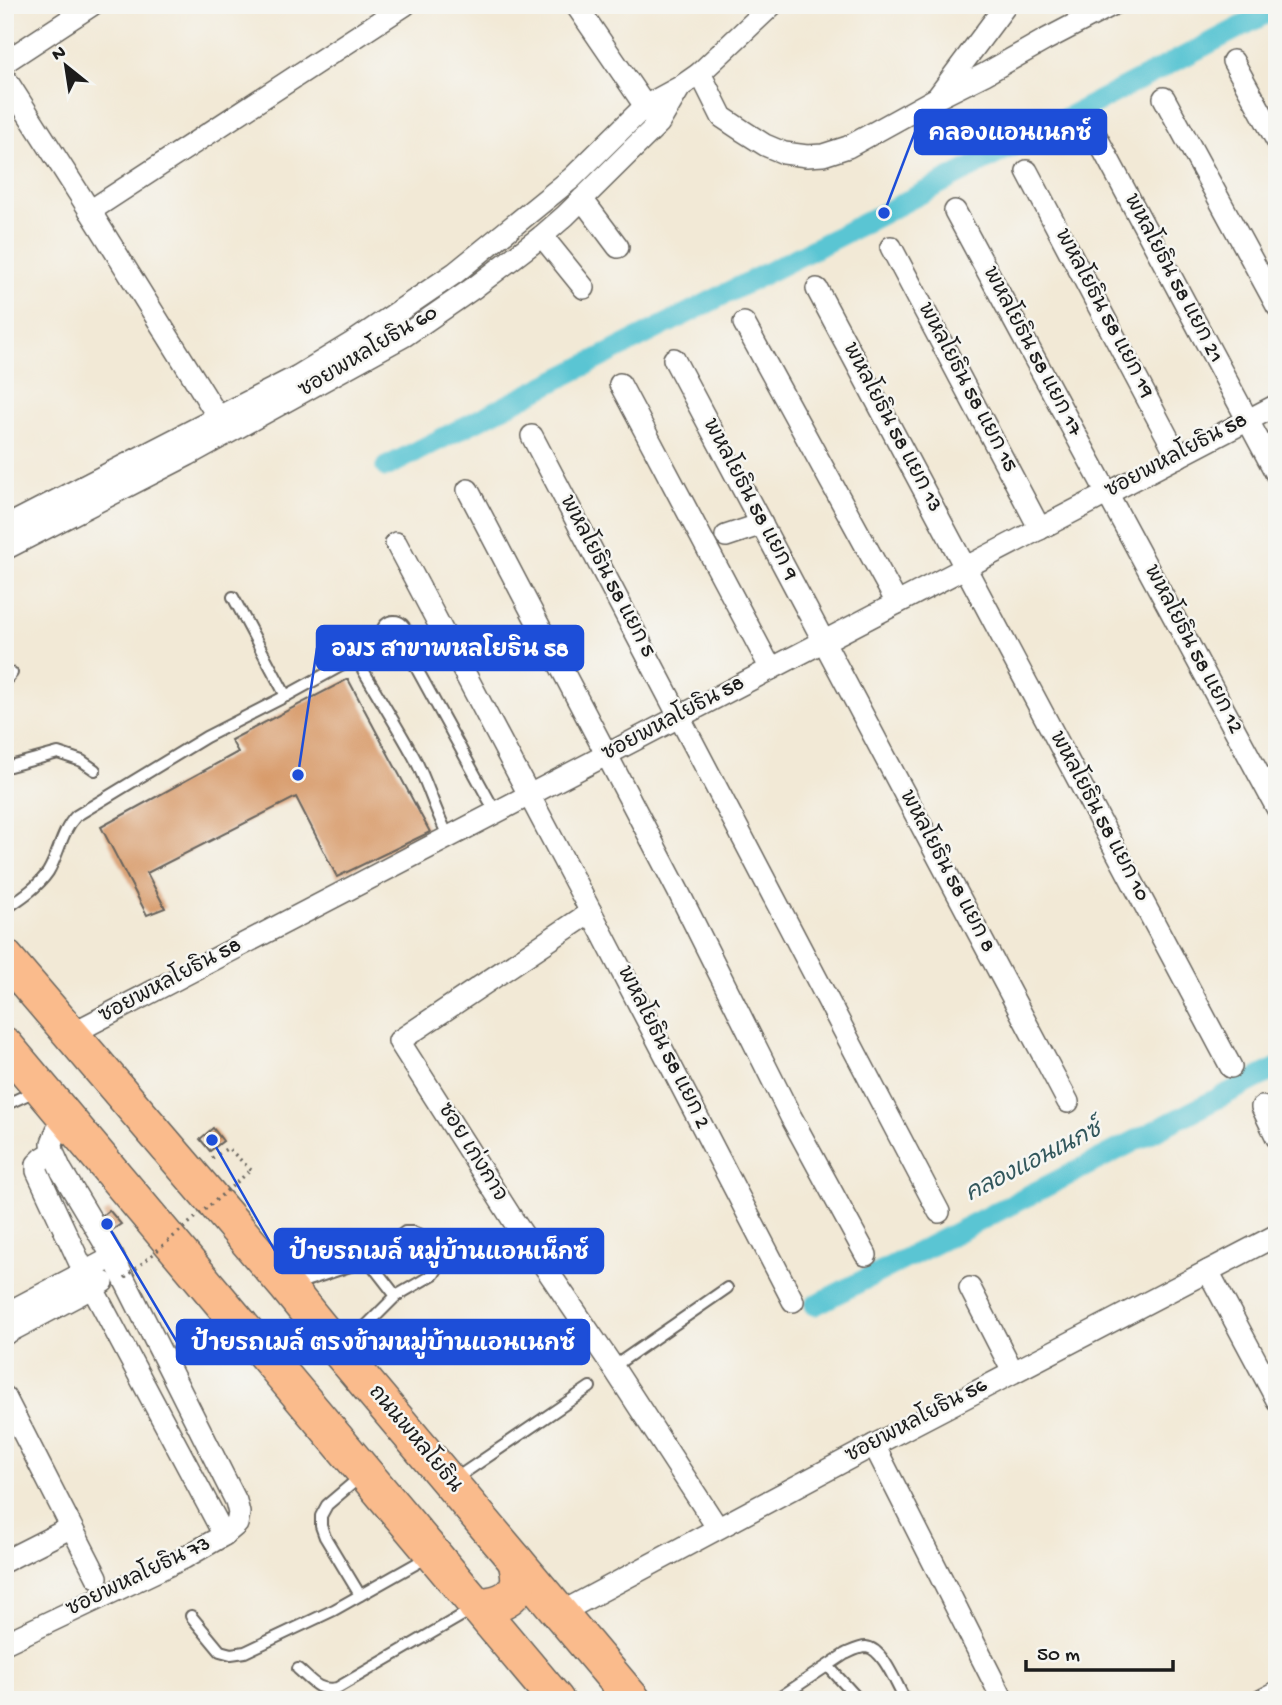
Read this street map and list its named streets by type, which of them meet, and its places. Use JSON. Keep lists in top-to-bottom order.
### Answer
{
  "streets": {
    "main road": ["ถนนพหลโยธิน"],
    "street": [
      "พหลโยธิน 58 แยก 21",
      "พหลโยธิน 58 แยก 19",
      "พหลโยธิน 58 แยก 17",
      "ซอยพหลโยธิน 60",
      "พหลโยธิน 58 แยก 15",
      "พหลโยธิน 58 แยก 13",
      "ซอยพหลโยธิน 58",
      "พหลโยธิน 58 แยก 9",
      "พหลโยธิน 58 แยก 5",
      "พหลโยธิน 58 แยก 12",
      "พหลโยธิน 58 แยก 10",
      "พหลโยธิน 58 แยก 8",
      "พหลโยธิน 58 แยก 2",
      "ซอย เก่งกาจ",
      "ซอยพหลโยธิน 56",
      "ซอยพหลโยธิน 73"
    ]
  },
  "crossings": [
    ["พหลโยธิน 58 แยก 21", "ซอยพหลโยธิน 58"],
    ["พหลโยธิน 58 แยก 19", "ซอยพหลโยธิน 58"],
    ["พหลโยธิน 58 แยก 17", "ซอยพหลโยธิน 58"],
    ["พหลโยธิน 58 แยก 17", "พหลโยธิน 58 แยก 12"],
    ["พหลโยธิน 58 แยก 15", "ซอยพหลโยธิน 58"],
    ["พหลโยธิน 58 แยก 13", "ซอยพหลโยธิน 58"],
    ["พหลโยธิน 58 แยก 13", "พหลโยธิน 58 แยก 10"],
    ["ซอยพหลโยธิน 58", "พหลโยธิน 58 แยก 9"],
    ["ซอยพหลโยธิน 58", "พหลโยธิน 58 แยก 5"],
    ["ซอยพหลโยธิน 58", "พหลโยธิน 58 แยก 12"],
    ["ซอยพหลโยธิน 58", "พหลโยธิน 58 แยก 10"],
    ["ซอยพหลโยธิน 58", "พหลโยธิน 58 แยก 8"],
    ["ซอยพหลโยธิน 58", "พหลโยธิน 58 แยก 2"],
    ["ซอยพหลโยธิน 58", "ถนนพหลโยธิน"],
    ["พหลโยธิน 58 แยก 9", "พหลโยธิน 58 แยก 8"],
    ["พหลโยธิน 58 แยก 2", "ซอย เก่งกาจ"],
    ["ซอย เก่งกาจ", "ซอยพหลโยธิน 56"],
    ["ซอยพหลโยธิน 56", "ถนนพหลโยธิน"]
  ],
  "water": ["คลองแอนเนกซ์"],
  "places": [
    "คลองแอนเนกซ์",
    "อมร สาขาพหลโยธิน 58",
    "ป้ายรถเมล์ หมู่บ้านแอนเน็กซ์",
    "ป้ายรถเมล์ ตรงข้ามหมู่บ้านแอนเนกซ์"
  ],
  "scale_bar": "50 m",
  "north": "top left"
}
